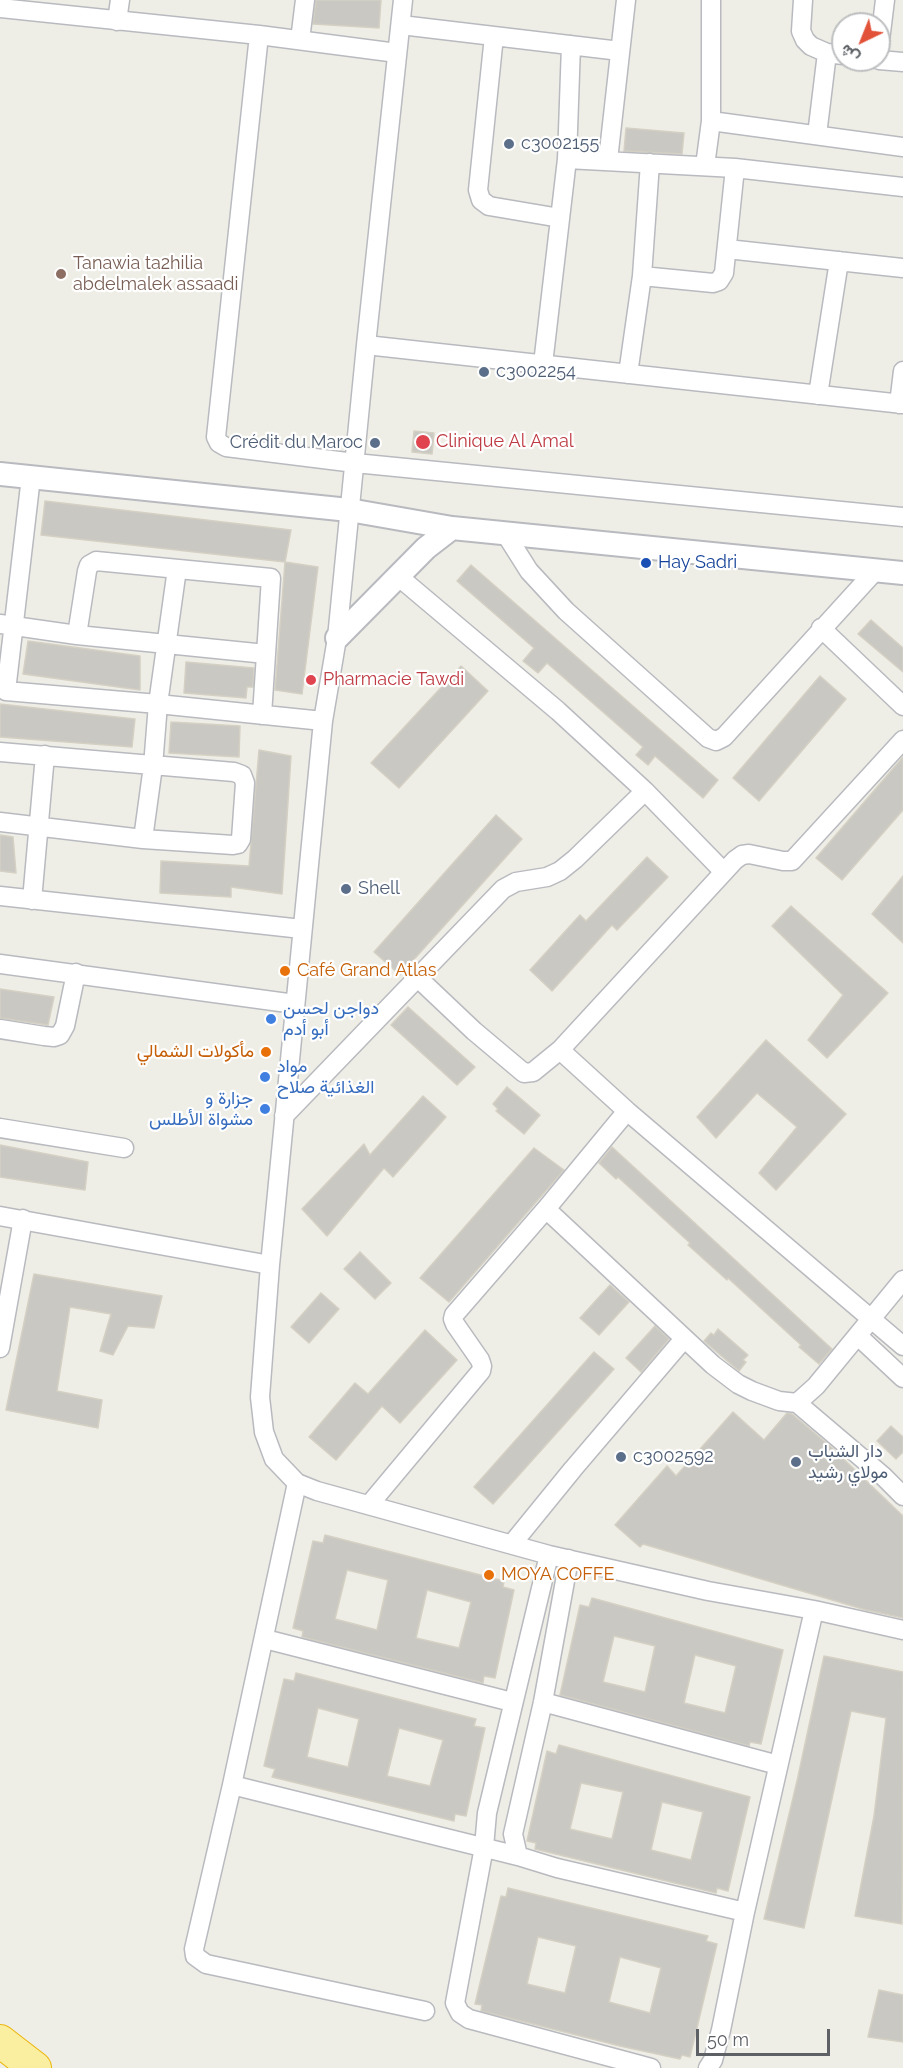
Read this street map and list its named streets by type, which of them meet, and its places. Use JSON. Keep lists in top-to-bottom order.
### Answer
{
  "places": [
    "c3002155",
    "Tanawia ta2hilia abdelmalek assaadi",
    "c3002254",
    "Clinique Al Amal",
    "Crédit du Maroc",
    "Hay Sadri",
    "Pharmacie Tawdi",
    "Shell",
    "Café Grand Atlas",
    "دواجن لحسن أبو أدم",
    "مأكولات الشمالي",
    "مواد الغذائية صلاح",
    "جزارة و مشواة الأطلس",
    "c3002592",
    "دار الشباب مولاي رشيد",
    "MOYA COFFE"
  ],
  "scale_bar": "50 m",
  "north": "bottom left"
}
